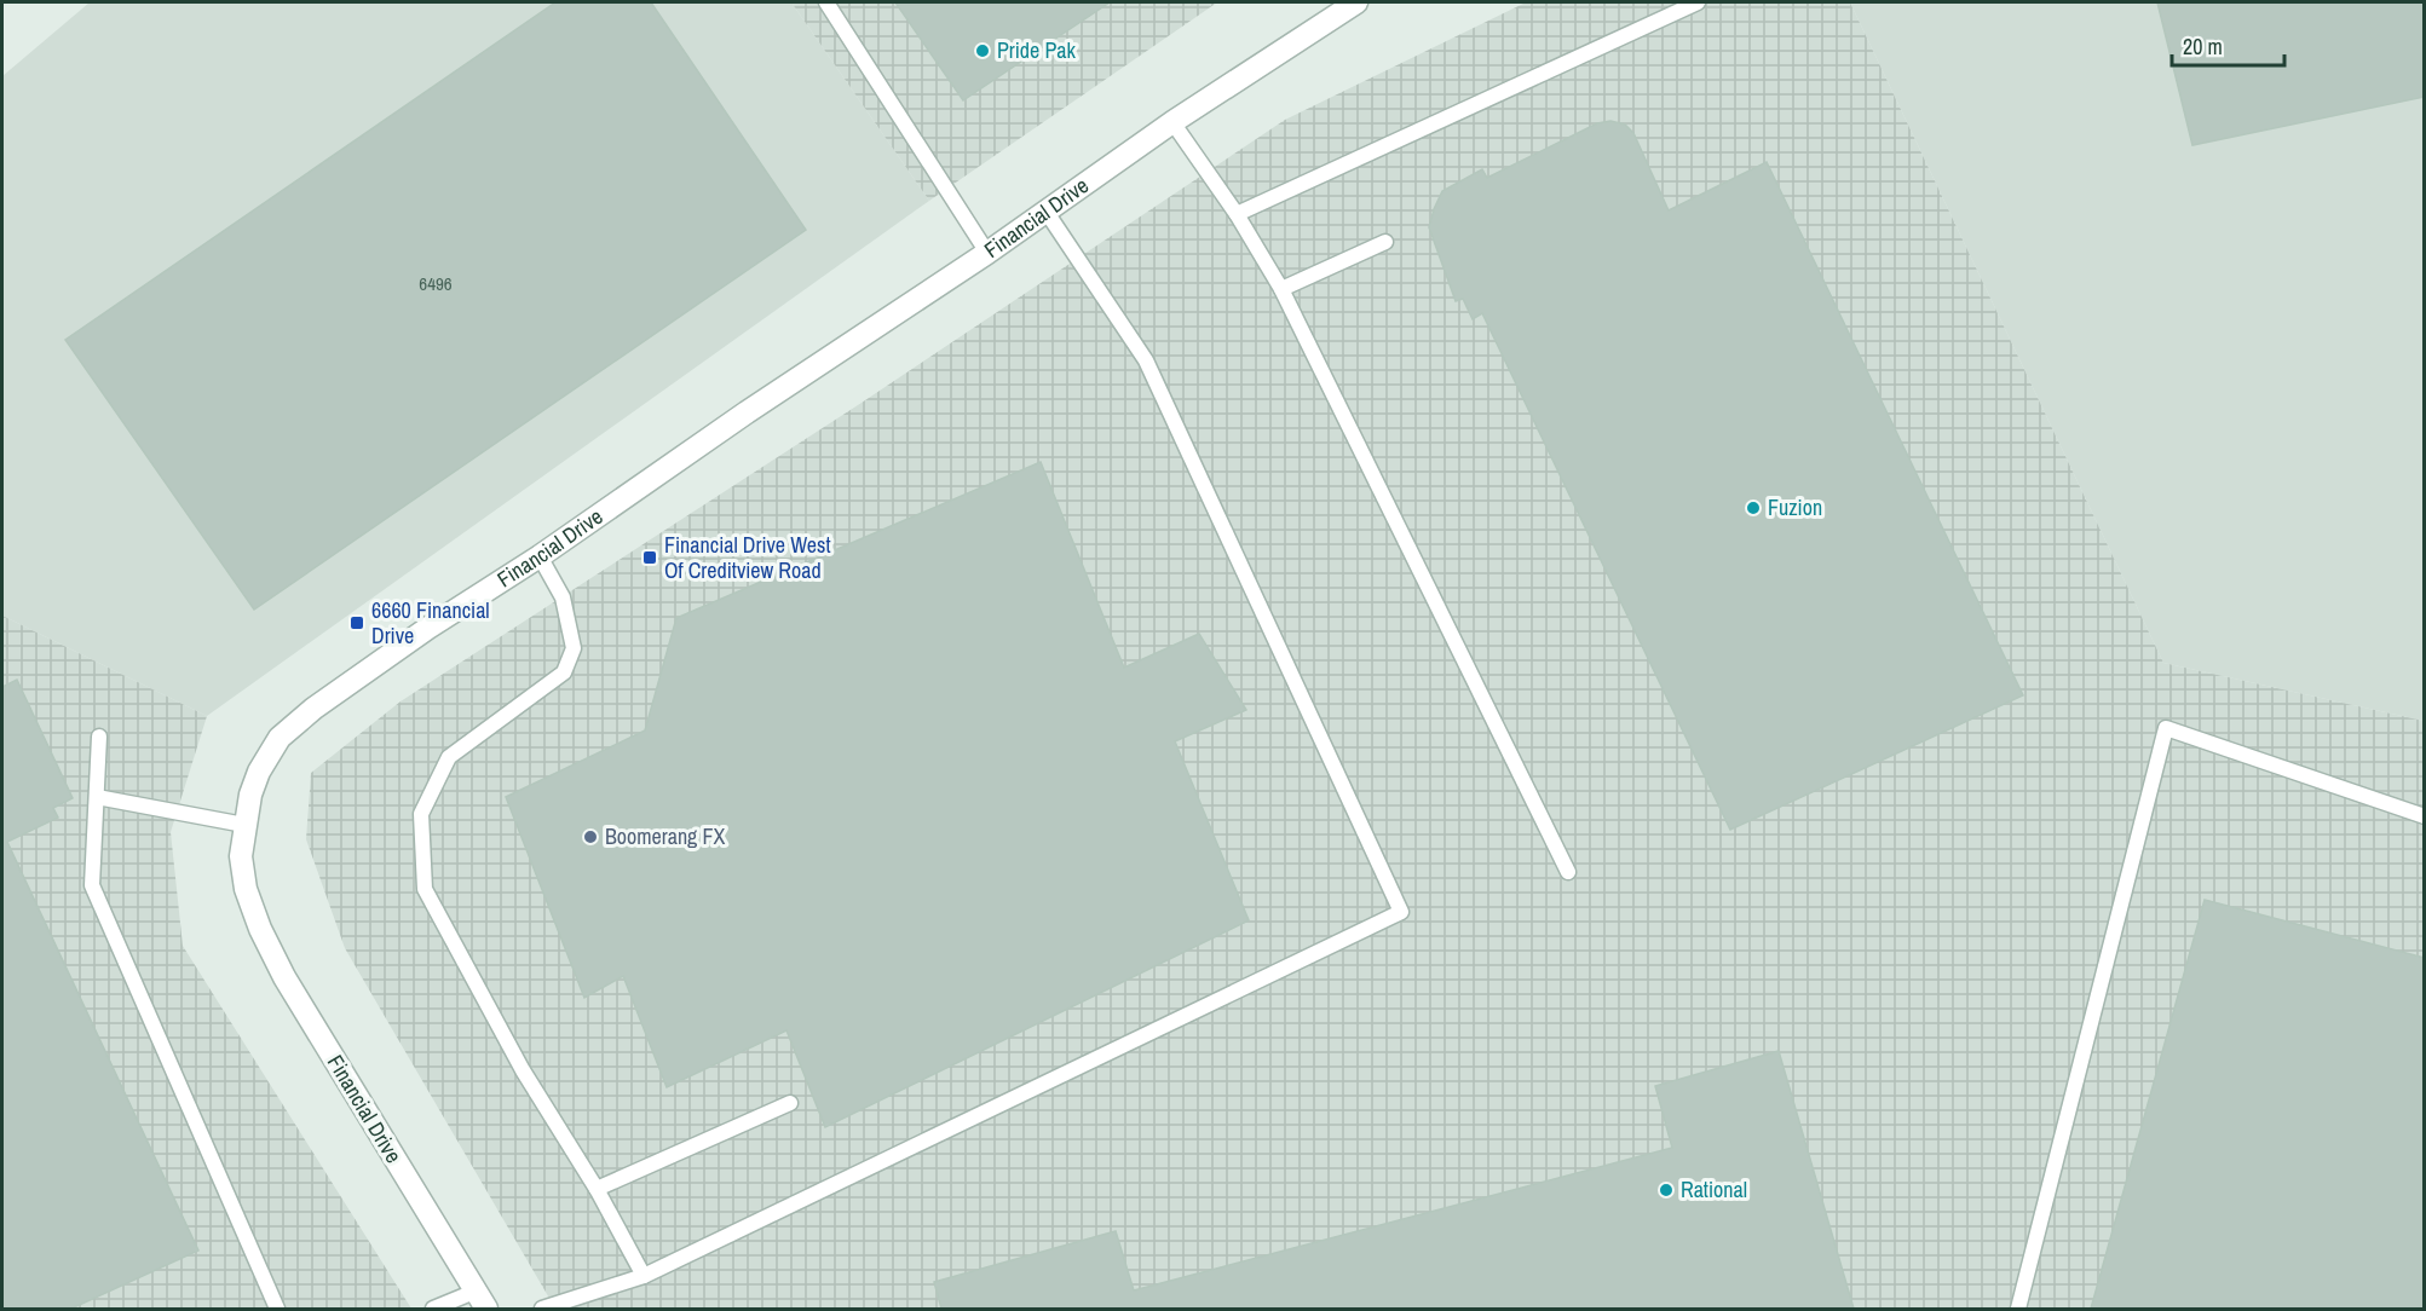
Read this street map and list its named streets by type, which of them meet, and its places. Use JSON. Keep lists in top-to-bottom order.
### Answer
{
  "streets": {
    "street": ["Financial Drive"]
  },
  "places": {
    "other": [
      "Pride Pak",
      "Fuzion",
      "Boomerang FX",
      "Rational"
    ],
    "transit": ["Financial Drive West Of Creditview Road", "6660 Financial Drive"]
  },
  "house_numbers": ["6496"],
  "scale_bar": "20 m"
}
